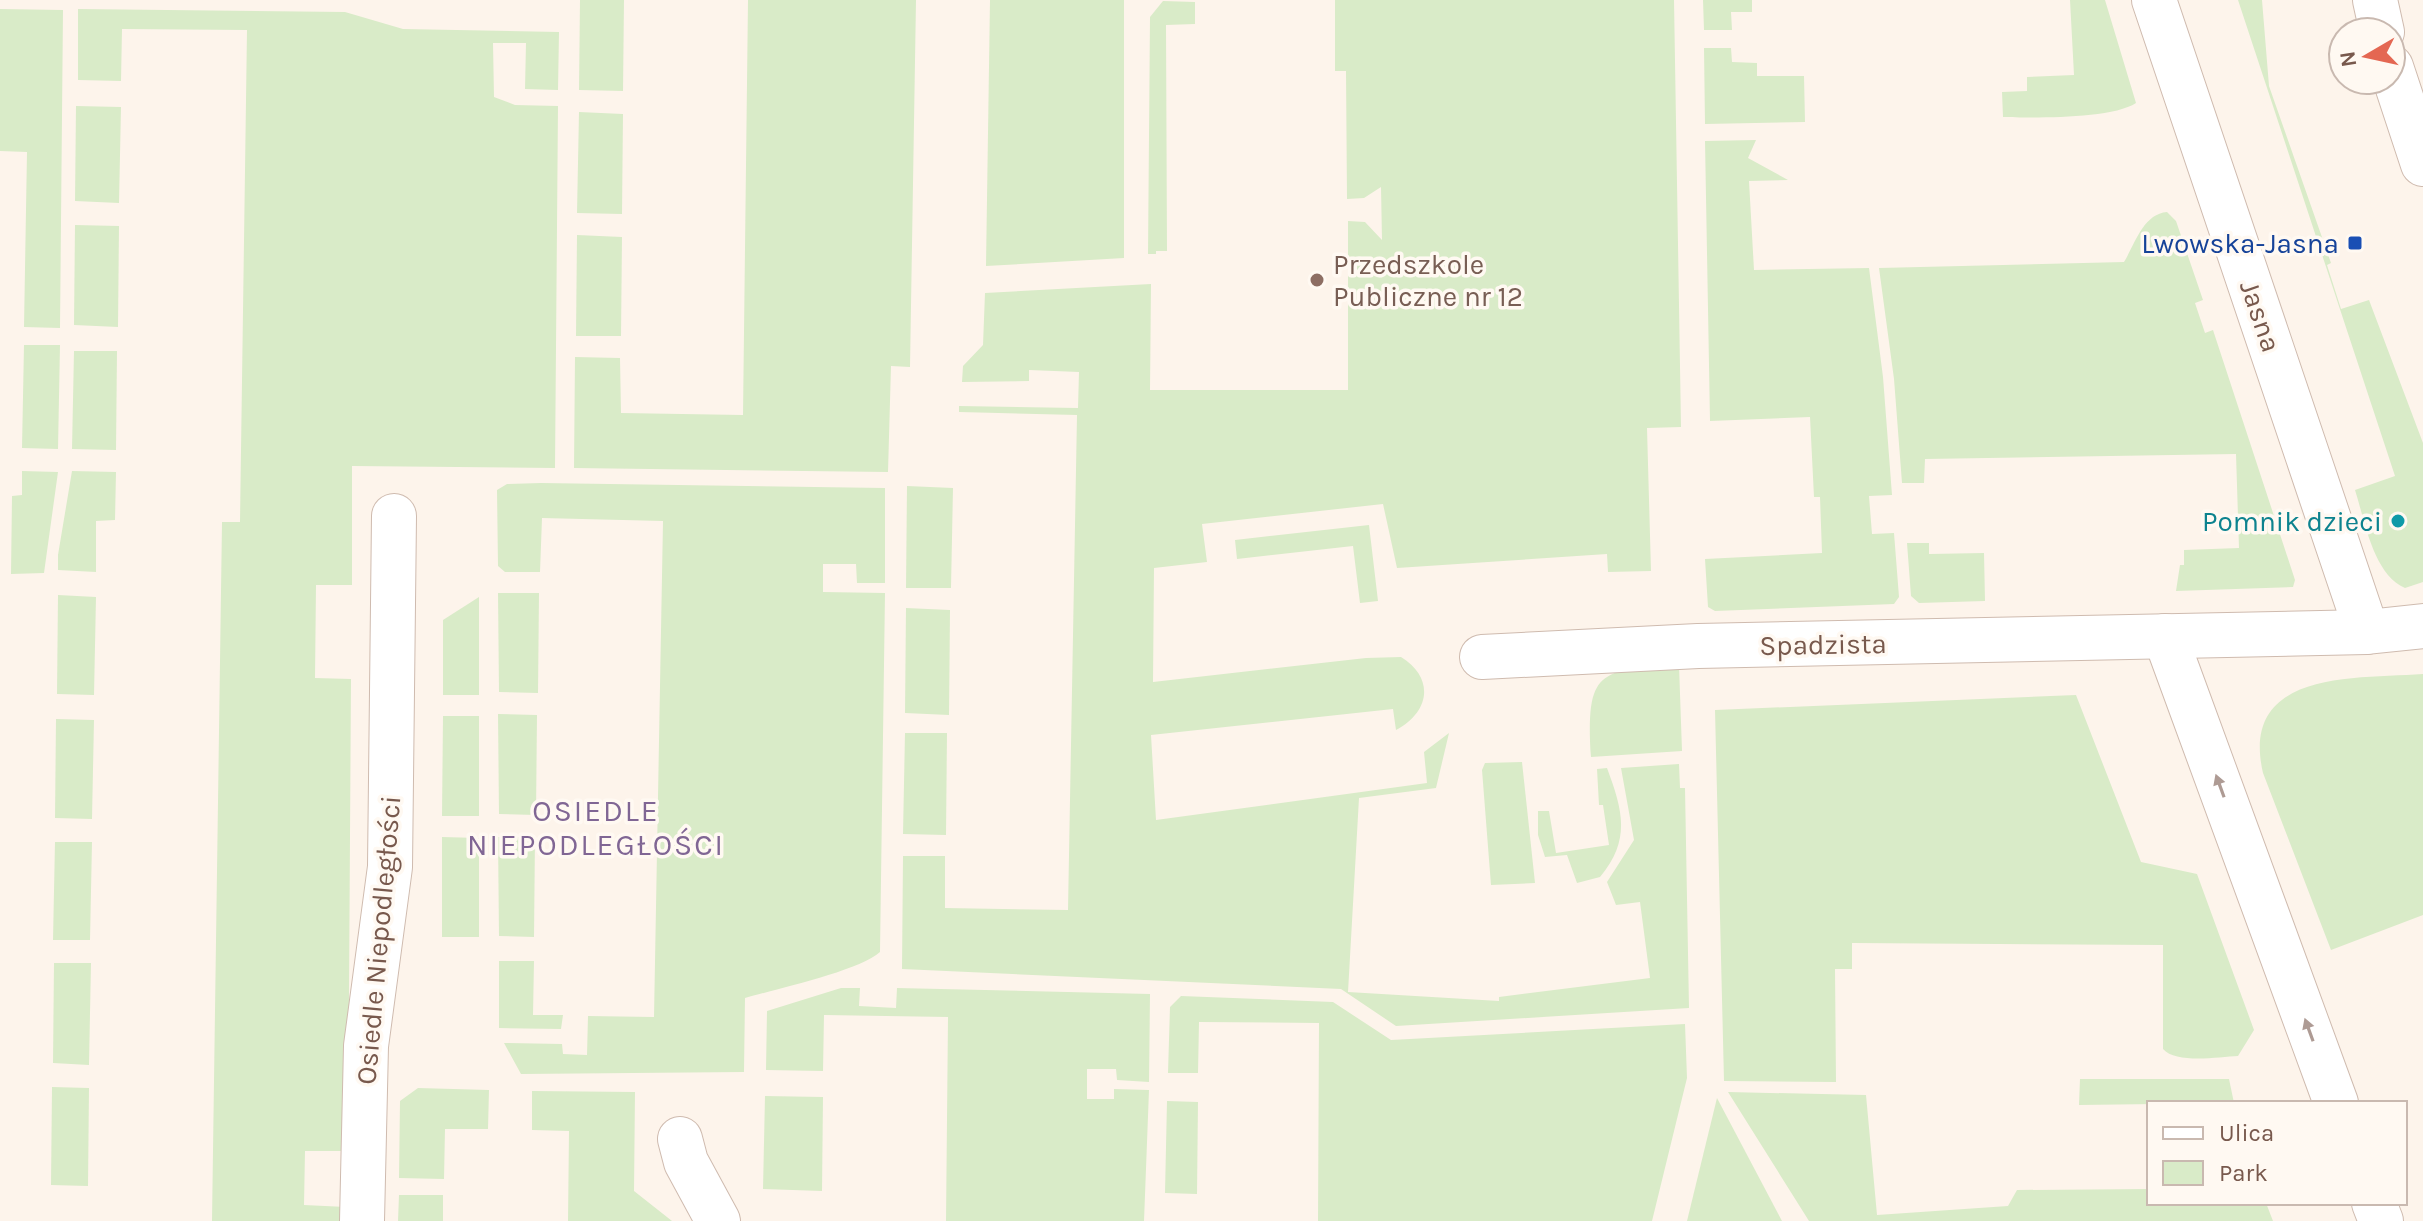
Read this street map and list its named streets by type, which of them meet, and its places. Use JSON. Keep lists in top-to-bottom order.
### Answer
{
  "streets": {
    "street": ["Jasna", "Spadzista", "Osiedle Niepodległości"]
  },
  "crossings": [
    ["Jasna", "Spadzista"]
  ],
  "districts": ["OSIEDLE NIEPODLEGŁOŚCI"],
  "places": {
    "transit": ["Lwowska-Jasna"],
    "other": ["Przedszkole Publiczne nr 12", "Pomnik dzieci"]
  },
  "legend": ["Ulica", "Park"],
  "north": "left"
}
